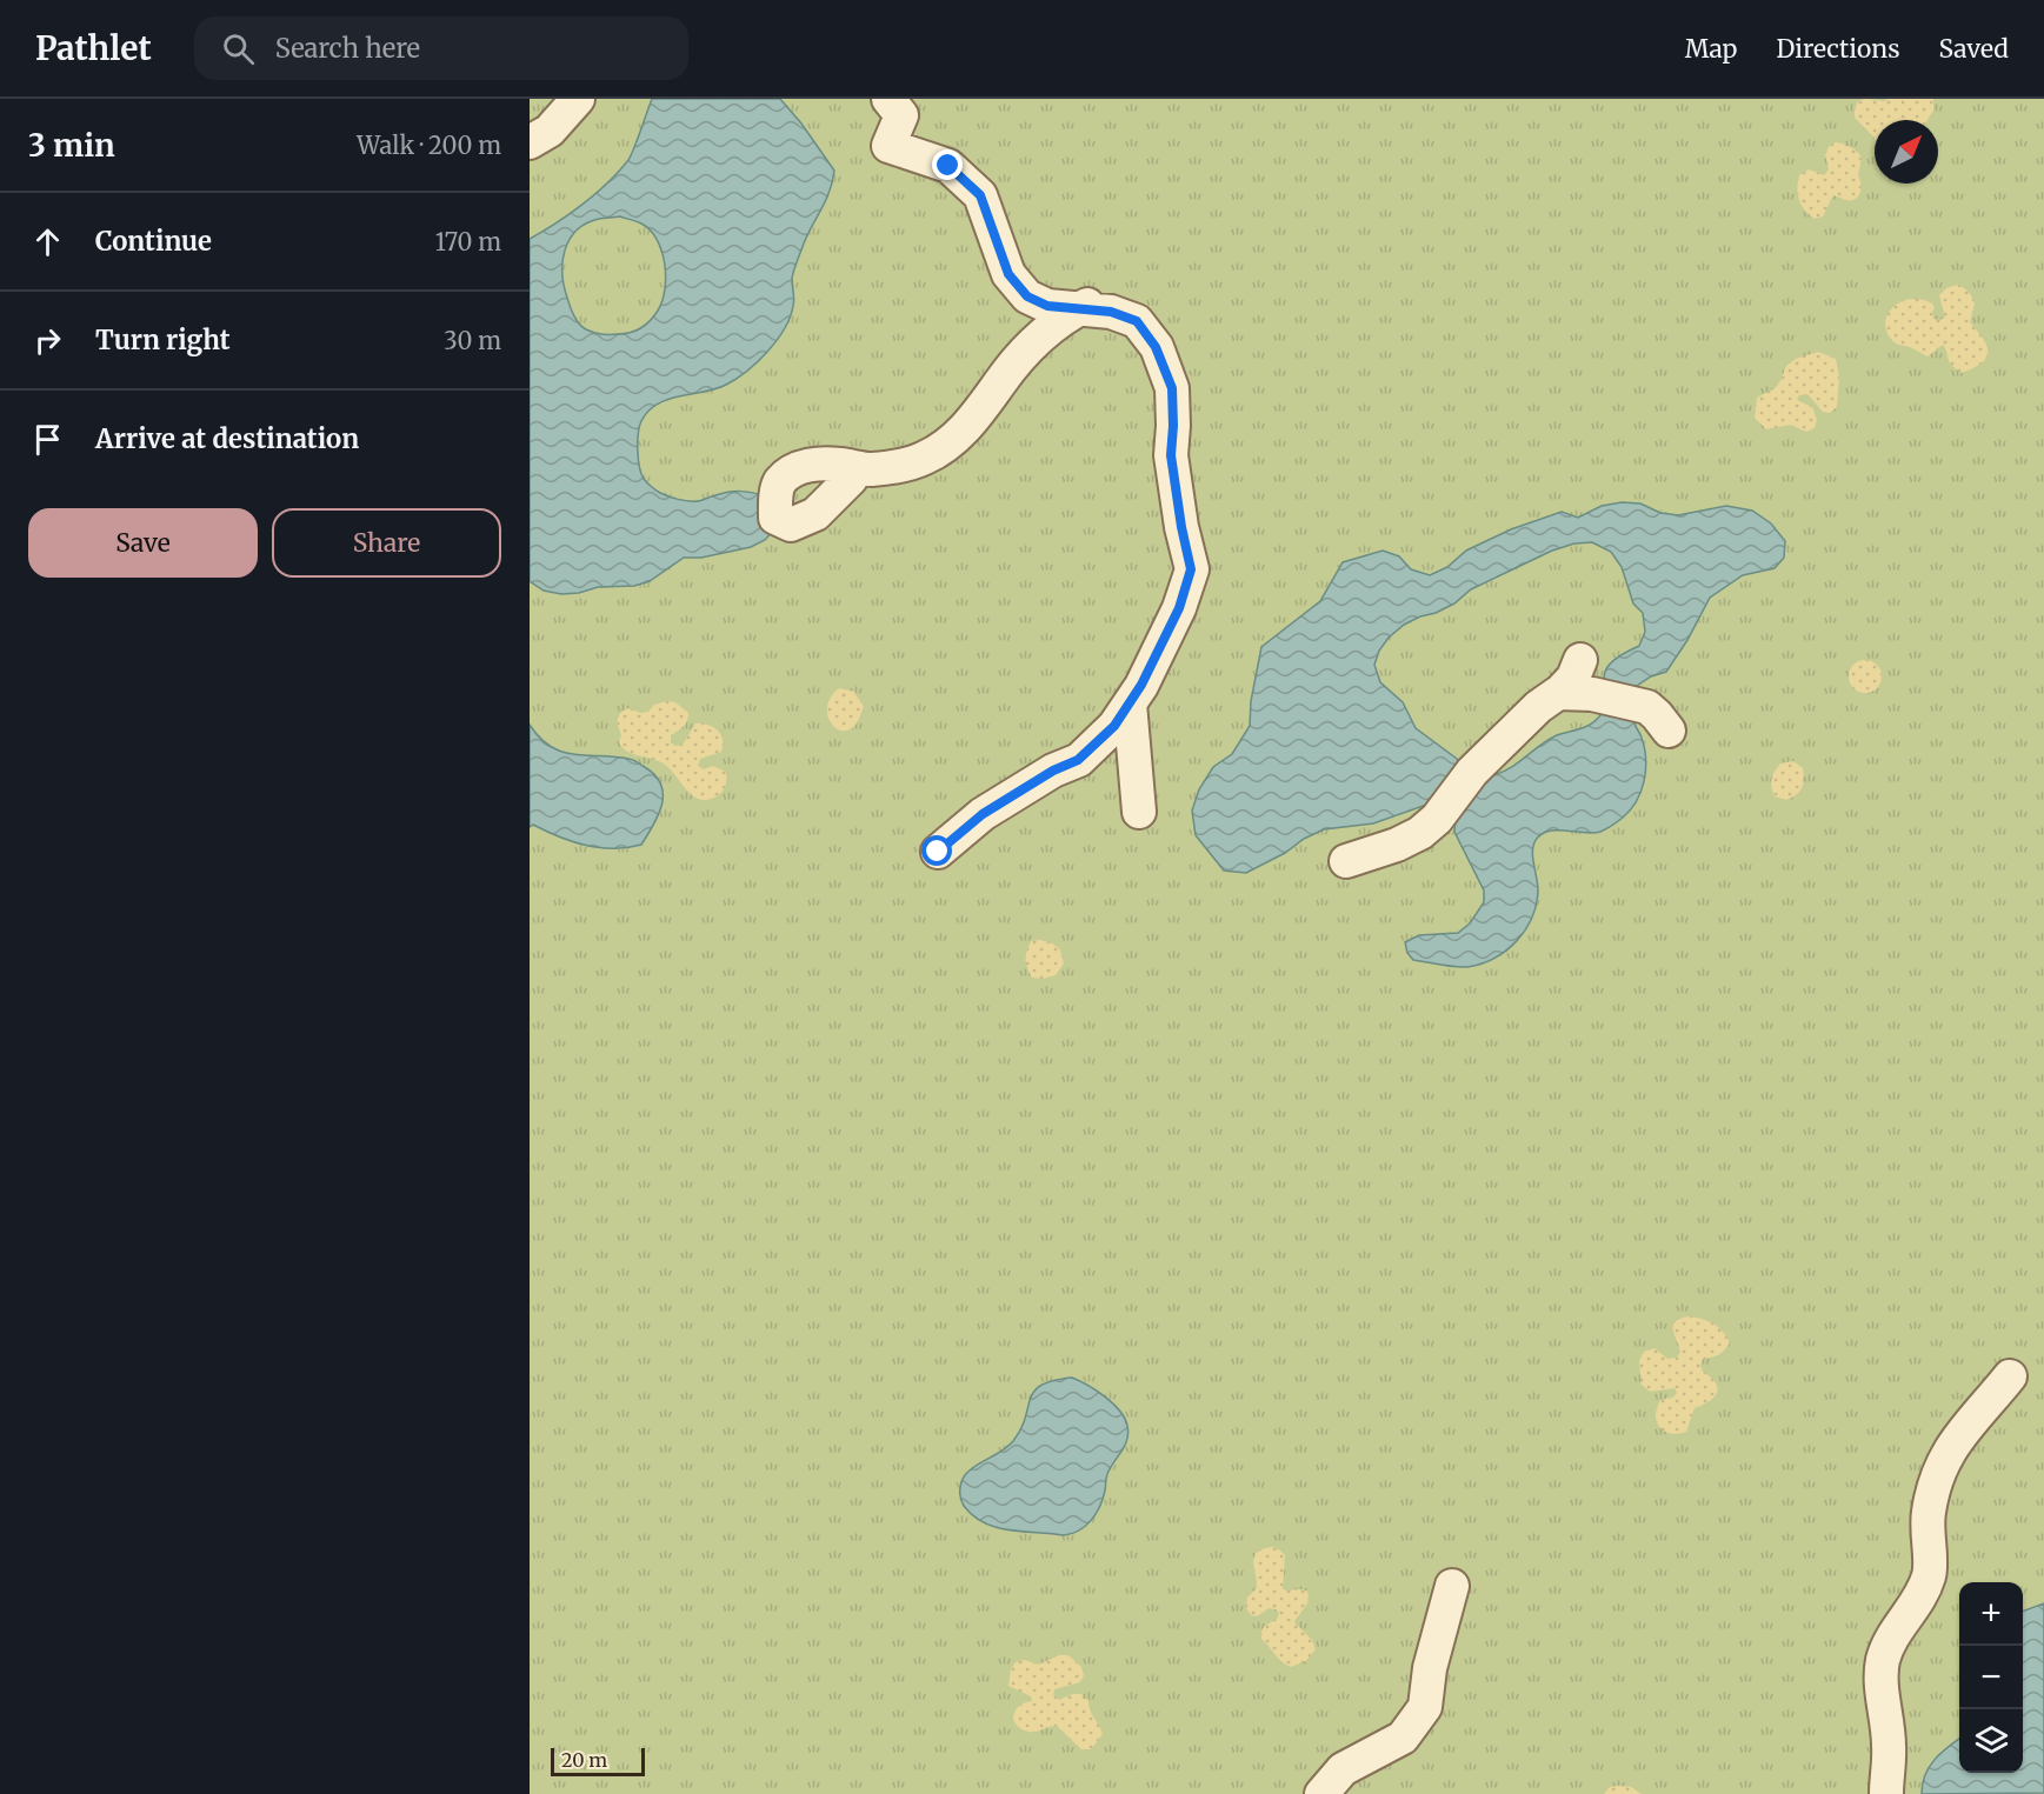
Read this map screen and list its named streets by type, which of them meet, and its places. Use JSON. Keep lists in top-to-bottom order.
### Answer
{
  "scale_bar": "20 m",
  "north": "top right",
  "page": {
    "header": "Pathlet",
    "search": "Search here",
    "nav": ["Map", "Directions", "Saved"],
    "heading": ["3 min", "Walk · 200 m"],
    "list": [
      ["Continue", "170 m"],
      ["Turn right", "30 m"],
      "Arrive at destination"
    ],
    "buttons": ["Save", "Share"],
    "map_buttons": ["+", "−"],
    "scale": "20 m"
  }
}
